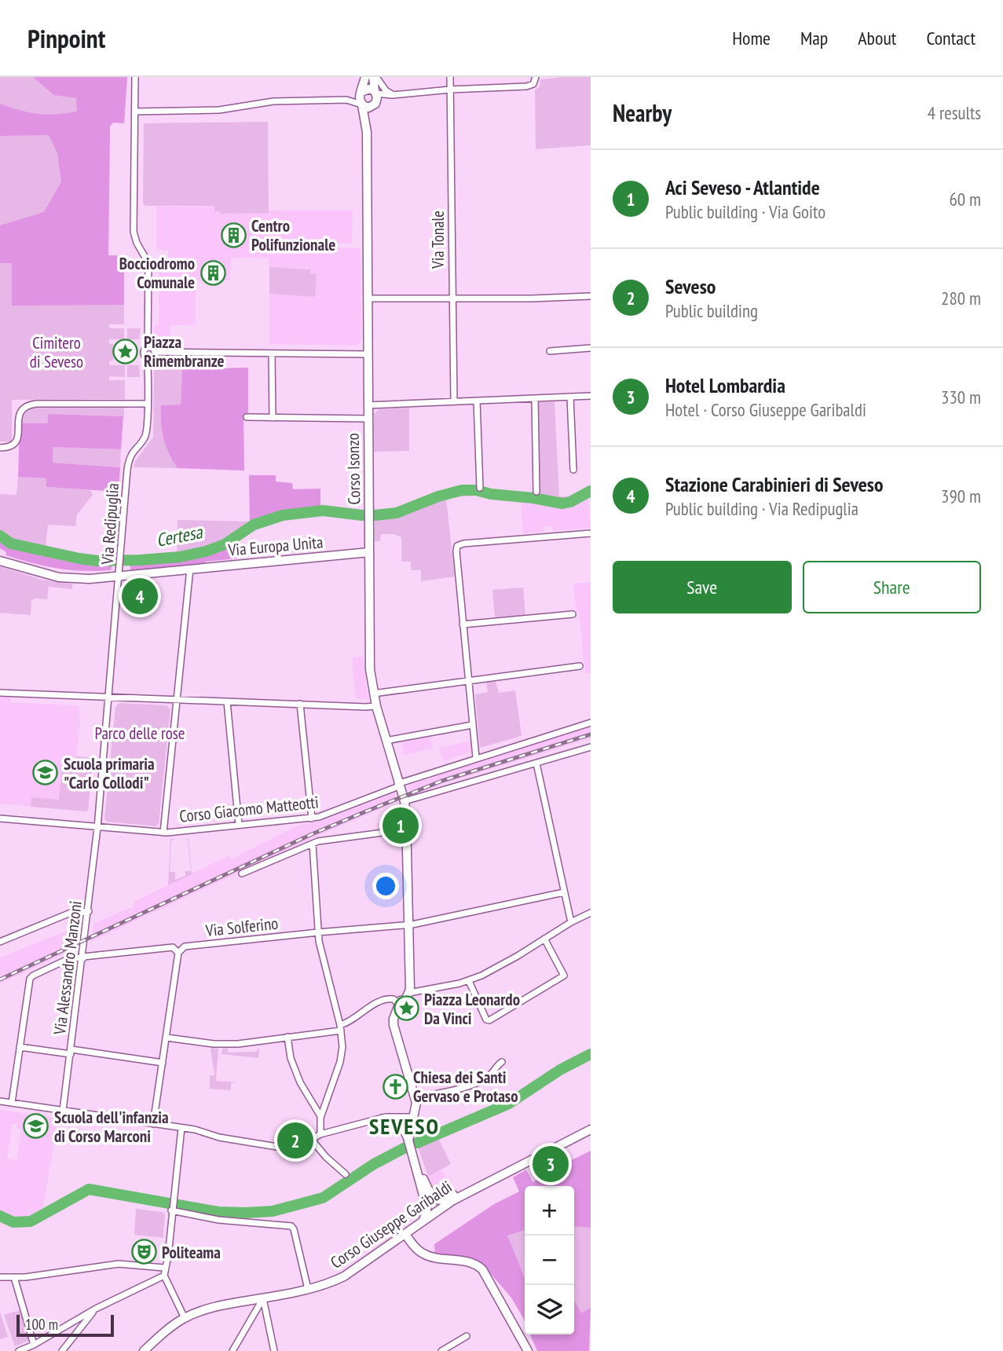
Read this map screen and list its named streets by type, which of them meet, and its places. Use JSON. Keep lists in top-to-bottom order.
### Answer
{
  "streets": {
    "street": [
      "Via Tonale",
      "Corso Isonzo",
      "Via Redipuglia",
      "Via Europa Unita",
      "Corso Giacomo Matteotti",
      "Via Solferino",
      "Via Alessandro Manzoni",
      "Corso Giuseppe Garibaldi"
    ]
  },
  "crossings": [
    ["Corso Isonzo", "Via Europa Unita"],
    ["Corso Isonzo", "Corso Giacomo Matteotti"],
    ["Corso Isonzo", "Via Solferino"],
    ["Via Redipuglia", "Via Europa Unita"],
    ["Via Redipuglia", "Corso Giacomo Matteotti"],
    ["Via Redipuglia", "Via Alessandro Manzoni"],
    ["Corso Giacomo Matteotti", "Via Alessandro Manzoni"],
    ["Via Solferino", "Via Alessandro Manzoni"]
  ],
  "districts": ["SEVESO"],
  "water": ["Certesa"],
  "parks": ["Cimitero di Seveso", "Parco delle rose"],
  "places": {
    "building": ["Centro Polifunzionale", "Bocciodromo Comunale"],
    "place": ["Piazza Rimembranze", "Piazza Leonardo Da Vinci"],
    "school or university": ["Scuola primaria \"Carlo Collodi\"", "Scuola dell'infanzia di Corso Marconi"],
    "church": ["Chiesa dei Santi Gervaso e Protaso"],
    "theatre": ["Politeama"]
  },
  "scale_bar": "100 m",
  "page": {
    "header": "Pinpoint",
    "nav": [
      "Home",
      "Map",
      "About",
      "Contact"
    ],
    "heading": ["Nearby", "4 results"],
    "list": [
      {
        "mark": "1",
        "name": "Aci Seveso - Atlantide",
        "note": "Public building · Via Goito",
        "value": "60 m"
      },
      {
        "mark": "2",
        "name": "Seveso",
        "note": "Public building",
        "value": "280 m"
      },
      {
        "mark": "3",
        "name": "Hotel Lombardia",
        "note": "Hotel · Corso Giuseppe Garibaldi",
        "value": "330 m"
      },
      {
        "mark": "4",
        "name": "Stazione Carabinieri di Seveso",
        "note": "Public building · Via Redipuglia",
        "value": "390 m"
      }
    ],
    "buttons": ["Save", "Share"],
    "pins": [
      "4",
      "1",
      "2",
      "3"
    ],
    "map_buttons": ["+", "−"],
    "scale": "100 m"
  }
}
